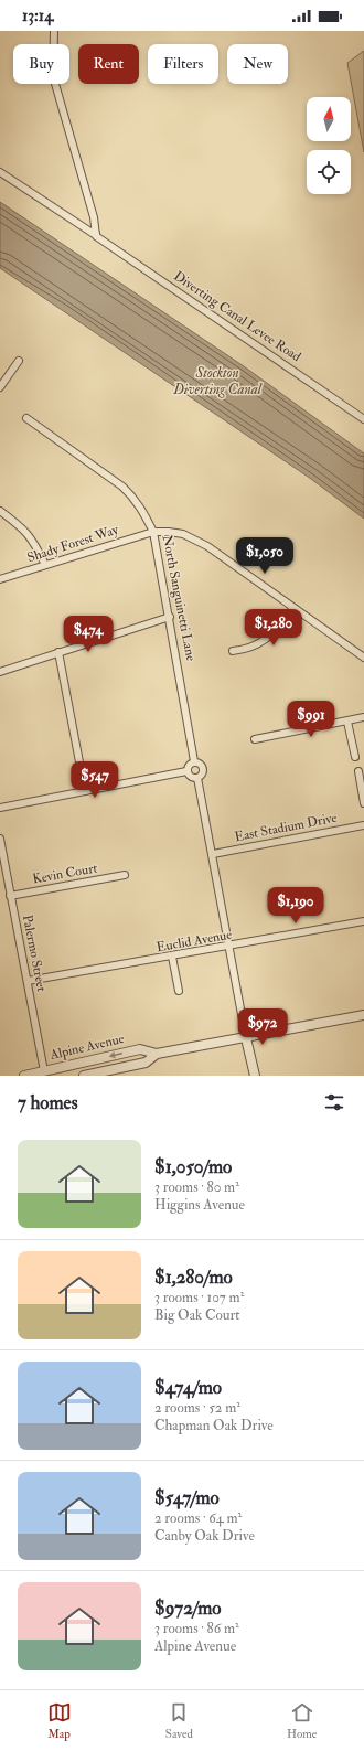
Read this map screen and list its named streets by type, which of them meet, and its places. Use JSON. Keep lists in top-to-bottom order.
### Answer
{
  "streets": {
    "street": [
      "Diverting Canal Levee Road",
      "Shady Forest Way",
      "North Sanguinetti Lane",
      "East Stadium Drive",
      "Kevin Court",
      "Euclid Avenue",
      "Palermo Street",
      "Alpine Avenue"
    ]
  },
  "crossings": [
    ["Shady Forest Way", "North Sanguinetti Lane"],
    ["Kevin Court", "Palermo Street"],
    ["Euclid Avenue", "Palermo Street"],
    ["Palermo Street", "Alpine Avenue"]
  ],
  "water": ["Stockton Diverting Canal"],
  "north": "top",
  "page": {
    "status": "13:14",
    "chip": [
      "Buy",
      "Rent",
      "Filters",
      "New"
    ],
    "price": [
      "$1,050",
      "$1,280",
      "$474",
      "$991",
      "$547",
      "$1,190",
      "$972"
    ],
    "heading": "7 homes",
    "list": [
      {
        "name": "$1,050/mo",
        "note": "3 rooms · 80 m² · Higgins Avenue"
      },
      {
        "name": "$1,280/mo",
        "note": "3 rooms · 107 m² · Big Oak Court"
      },
      {
        "name": "$474/mo",
        "note": "2 rooms · 52 m² · Chapman Oak Drive"
      },
      {
        "name": "$547/mo",
        "note": "2 rooms · 64 m² · Canby Oak Drive"
      },
      {
        "name": "$972/mo",
        "note": "3 rooms · 86 m² · Alpine Avenue"
      }
    ],
    "tabs": ["Map", "Saved", "Home"]
  }
}
